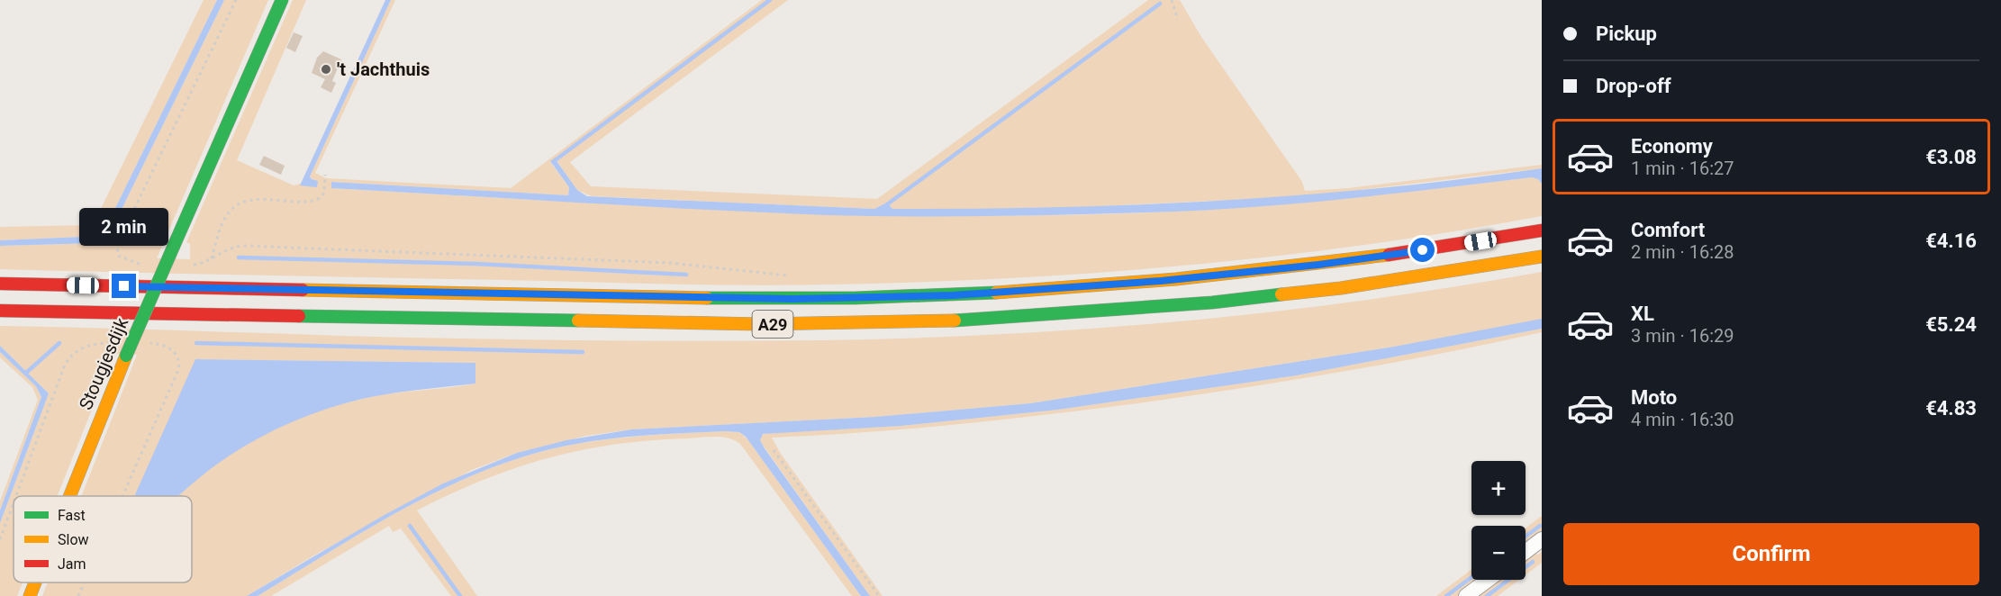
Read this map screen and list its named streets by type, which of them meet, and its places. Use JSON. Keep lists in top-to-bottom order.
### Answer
{
  "streets": {
    "main road": ["A29", "Stougjesdijk"]
  },
  "places": ["'t Jachthuis"],
  "legend": ["Fast", "Slow", "Jam"],
  "page": {
    "banner": ["Pickup", "Drop-off"],
    "list": [
      {
        "name": "Economy",
        "note": "1 min · 16:27",
        "value": "€3.08"
      },
      {
        "name": "Comfort",
        "note": "2 min · 16:28",
        "value": "€4.16"
      },
      {
        "name": "XL",
        "note": "3 min · 16:29",
        "value": "€5.24"
      },
      {
        "name": "Moto",
        "note": "4 min · 16:30",
        "value": "€4.83"
      }
    ],
    "bubble": "2 min",
    "map_buttons": ["+", "−"],
    "buttons": "Confirm"
  }
}
